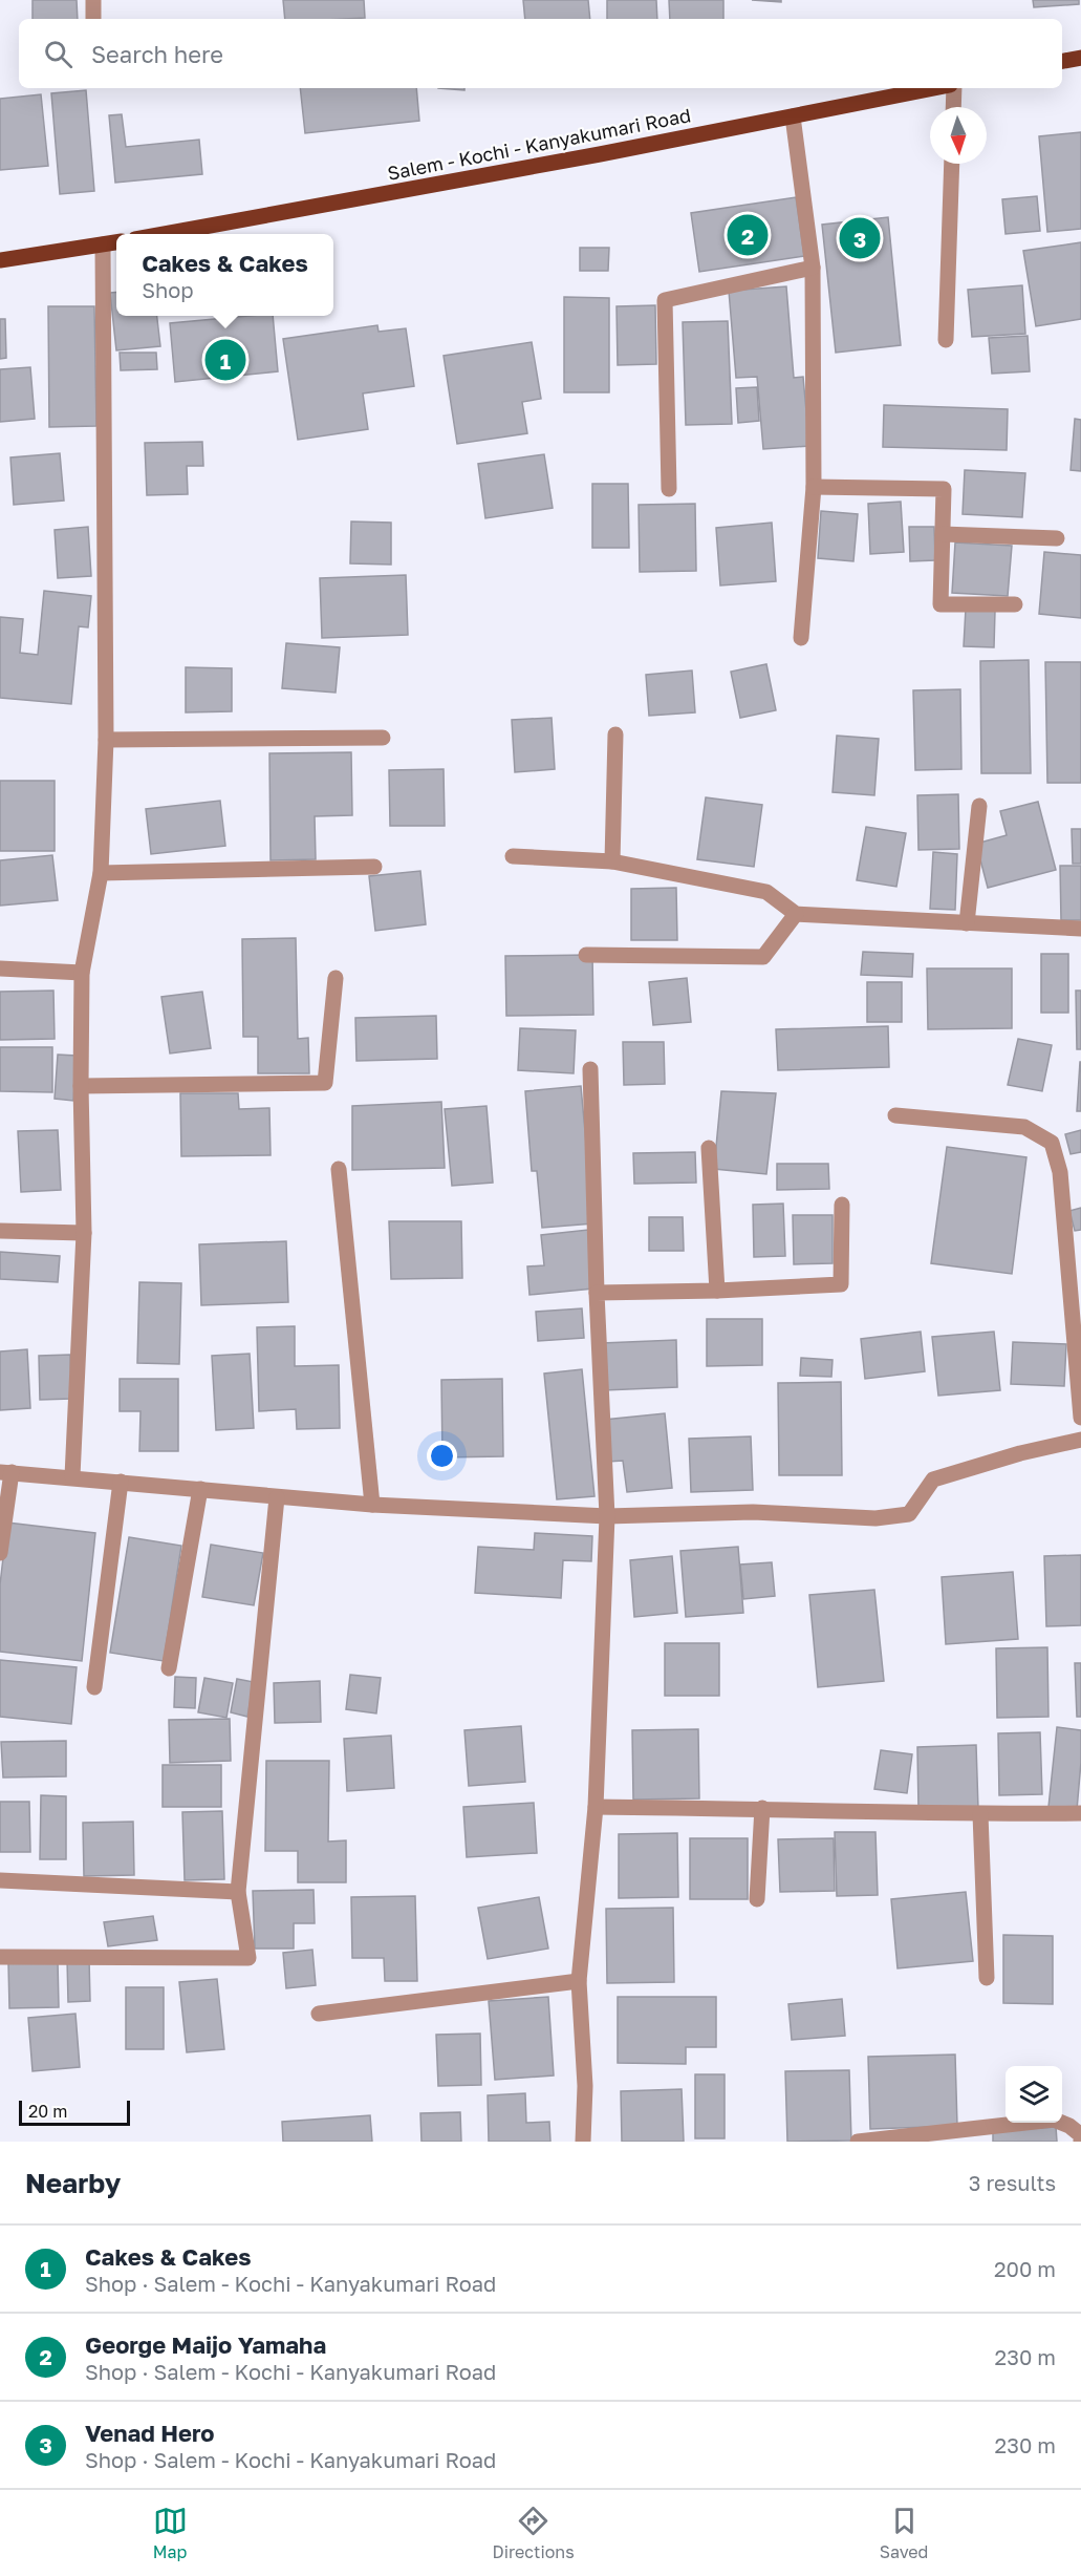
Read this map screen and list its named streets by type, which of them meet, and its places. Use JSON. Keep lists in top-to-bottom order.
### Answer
{
  "streets": {
    "main road": ["Salem - Kochi - Kanyakumari Road"]
  },
  "scale_bar": "20 m",
  "north": "bottom",
  "page": {
    "search": "Search here",
    "pins": ["2", "3", "1"],
    "popup": ["Cakes & Cakes", "Shop"],
    "scale": "20 m",
    "heading": ["Nearby", "3 results"],
    "list": [
      {
        "mark": "1",
        "name": "Cakes & Cakes",
        "note": "Shop · Salem - Kochi - Kanyakumari Road",
        "value": "200 m"
      },
      {
        "mark": "2",
        "name": "George Maijo Yamaha",
        "note": "Shop · Salem - Kochi - Kanyakumari Road",
        "value": "230 m"
      },
      {
        "mark": "3",
        "name": "Venad Hero",
        "note": "Shop · Salem - Kochi - Kanyakumari Road",
        "value": "230 m"
      }
    ],
    "nav": ["Map", "Directions", "Saved"]
  }
}
